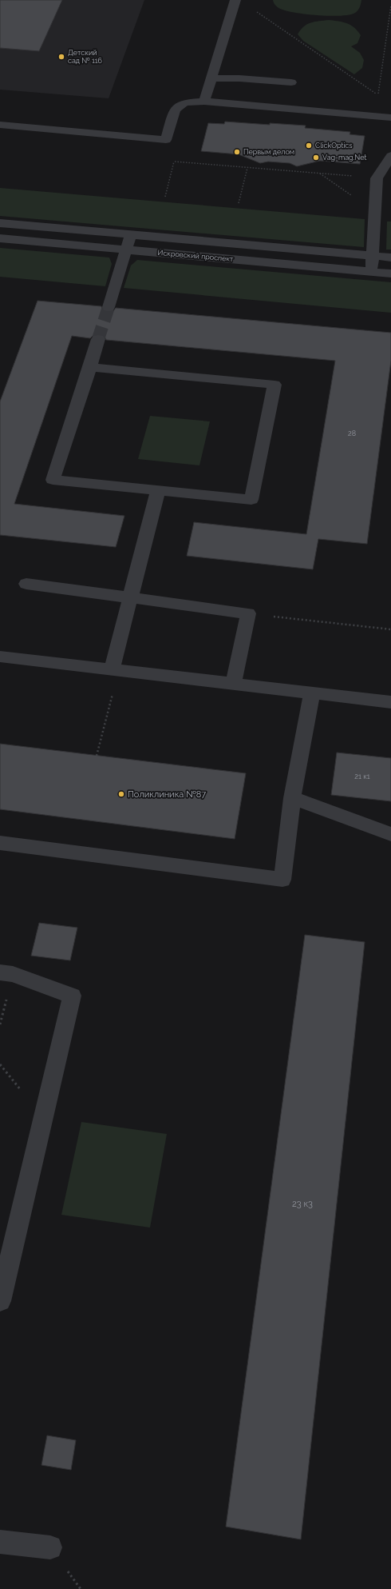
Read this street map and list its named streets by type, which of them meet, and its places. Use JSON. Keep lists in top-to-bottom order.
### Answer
{
  "streets": {
    "street": ["Искровский проспект"]
  },
  "places": [
    "Детский сад № 116",
    "ClickOptics",
    "Первым делом",
    "Vag-mag.Net",
    "Поликлиника №87"
  ],
  "house_numbers": ["28", "21 к1", "23 к3"]
}
